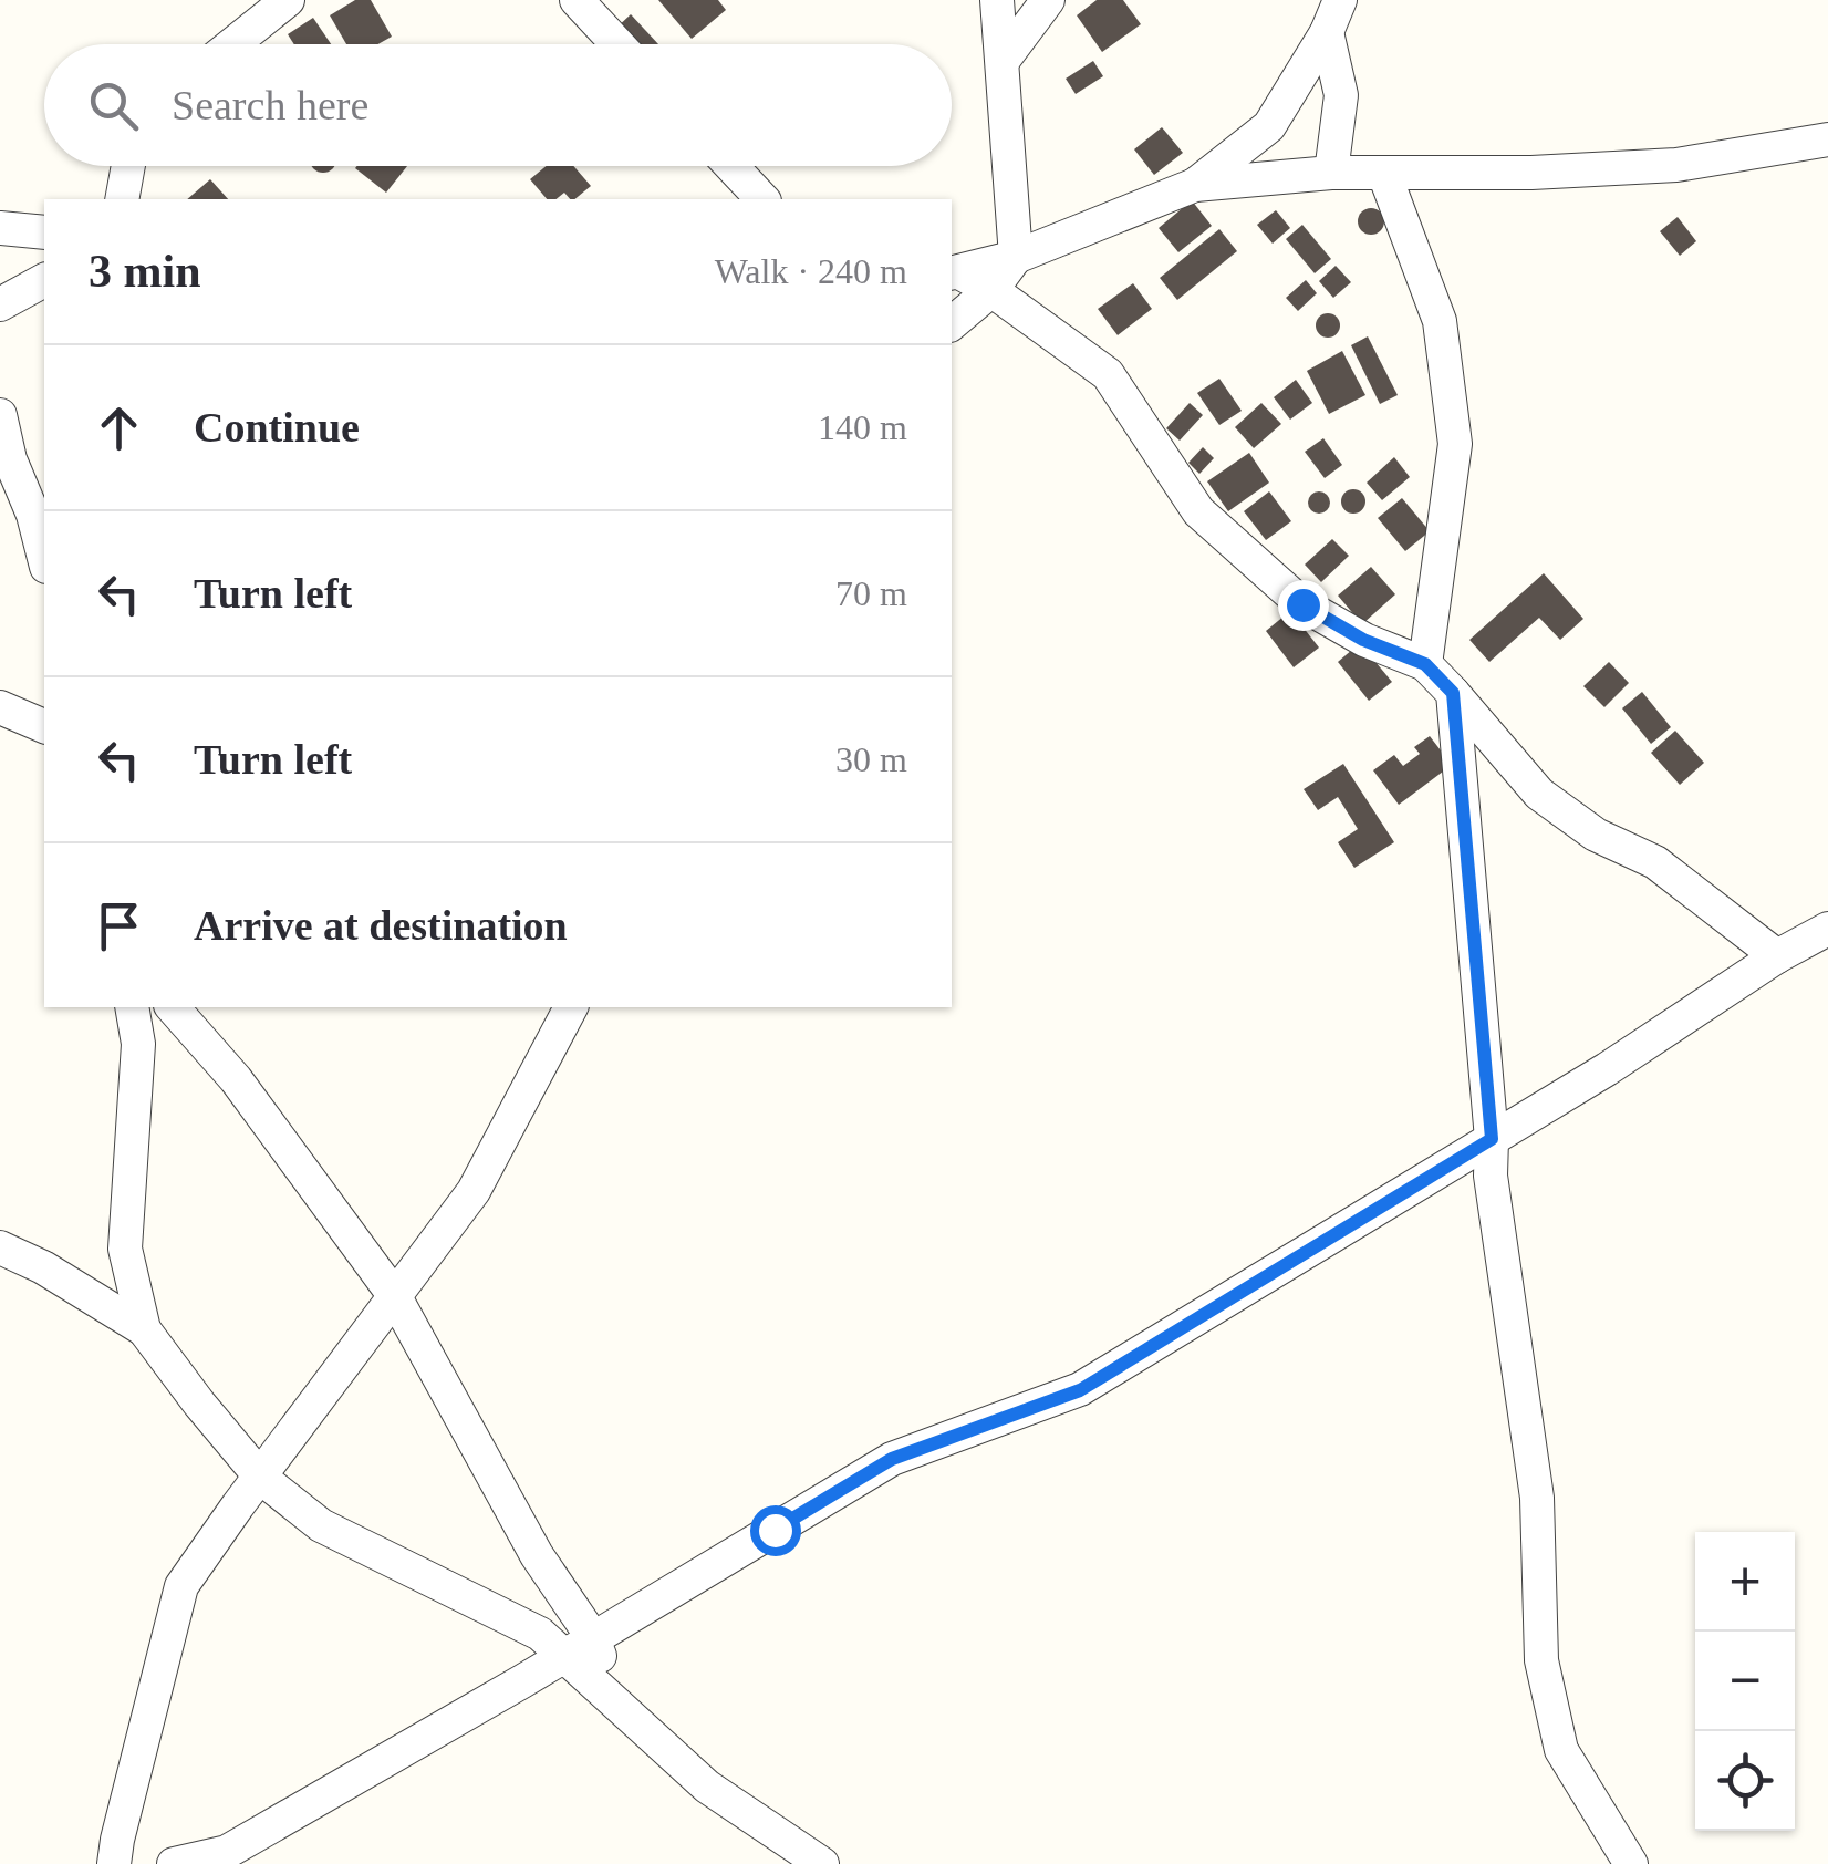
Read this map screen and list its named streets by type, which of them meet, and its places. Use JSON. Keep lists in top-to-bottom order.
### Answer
{
  "page": {
    "search": "Search here",
    "heading": ["3 min", "Walk · 240 m"],
    "list": [
      ["Continue", "140 m"],
      ["Turn left", "70 m"],
      ["Turn left", "30 m"],
      "Arrive at destination"
    ],
    "map_buttons": ["+", "−"]
  }
}
